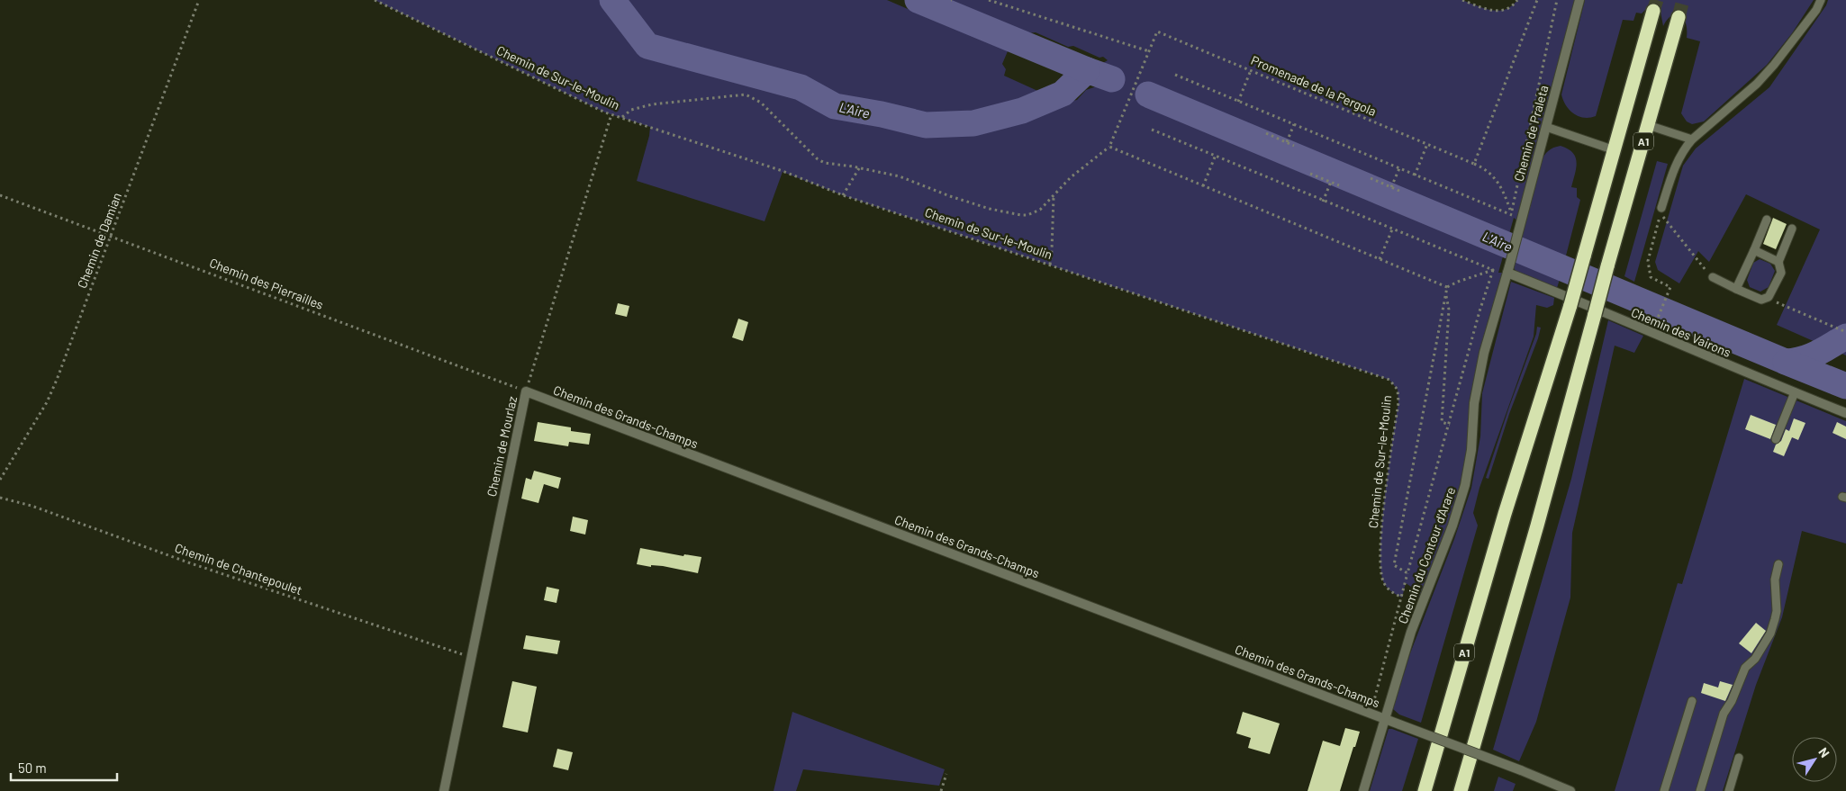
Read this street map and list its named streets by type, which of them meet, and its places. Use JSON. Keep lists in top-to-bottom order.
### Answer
{
  "streets": {
    "highway": ["A1"],
    "street": [
      "Chemin de Praleta",
      "Chemin des Vairons",
      "Chemin des Grands-Champs",
      "Chemin de Mourlaz",
      "Chemin du Contour d'Arare"
    ],
    "path": [
      "Chemin de Sur-le-Moulin",
      "Promenade de la Pergola",
      "Chemin de Damian",
      "Chemin des Pierrailles",
      "Chemin de Chantepoulet"
    ]
  },
  "crossings": [
    ["Chemin de Sur-le-Moulin", "Chemin de Mourlaz"],
    ["Chemin de Praleta", "Chemin des Vairons"],
    ["Chemin de Praleta", "Chemin du Contour d'Arare"],
    ["Chemin de Damian", "Chemin des Pierrailles"],
    ["Chemin des Pierrailles", "Chemin des Grands-Champs"],
    ["Chemin des Pierrailles", "Chemin de Mourlaz"],
    ["Chemin des Vairons", "Chemin du Contour d'Arare"],
    ["Chemin des Grands-Champs", "Chemin de Mourlaz"],
    ["Chemin des Grands-Champs", "Chemin du Contour d'Arare"],
    ["Chemin de Mourlaz", "Chemin de Chantepoulet"]
  ],
  "water": ["L'Aire"],
  "scale_bar": "50 m",
  "north": "top right"
}
